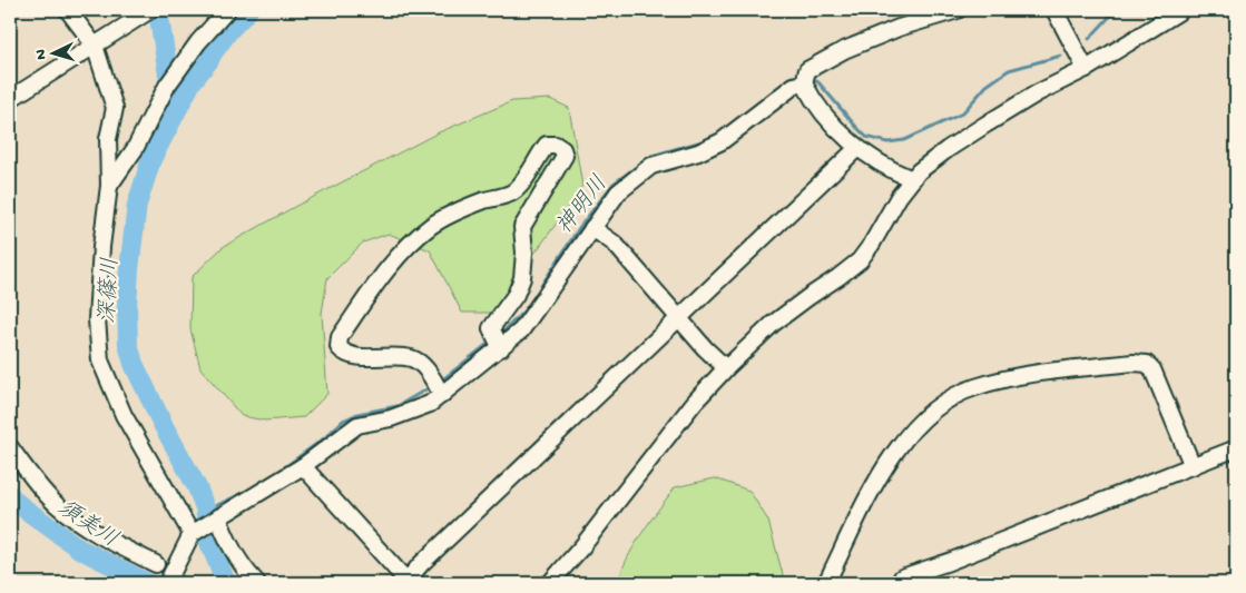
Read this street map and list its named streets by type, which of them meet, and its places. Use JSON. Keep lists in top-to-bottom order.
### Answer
{
  "water": ["神明川", "深篠川", "須美川"],
  "north": "left"
}
